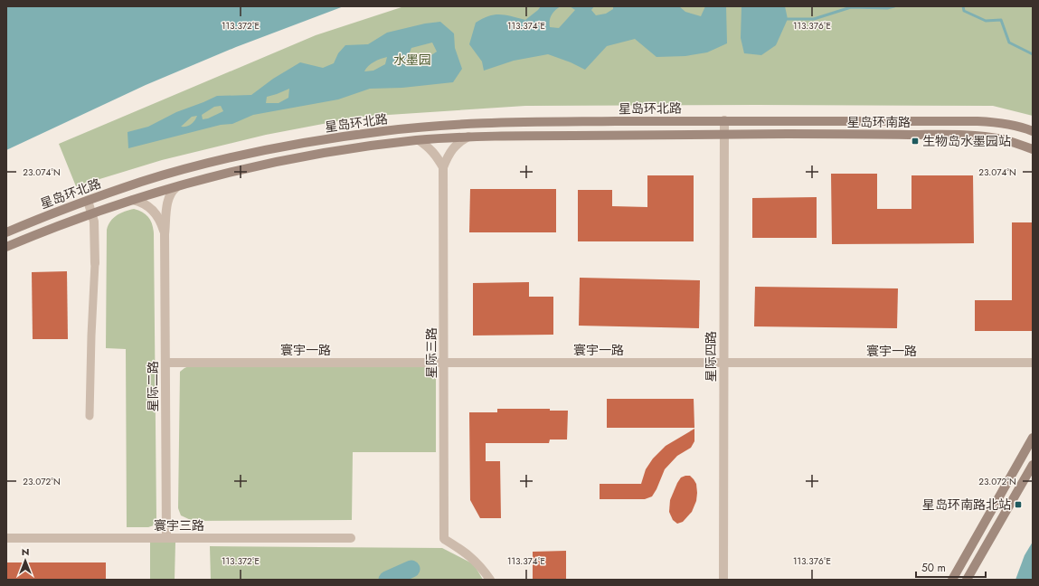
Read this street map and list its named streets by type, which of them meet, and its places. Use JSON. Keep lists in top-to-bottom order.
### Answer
{
  "streets": {
    "main road": ["星岛环北路", "星岛环南路"],
    "street": [
      "寰宇一路",
      "星际三路",
      "星际四路",
      "星际二路",
      "寰宇三路"
    ]
  },
  "crossings": [
    ["星岛环北路", "星岛环南路"],
    ["星岛环北路", "星际三路"],
    ["星岛环北路", "星际四路"],
    ["星岛环北路", "星际二路"],
    ["星岛环南路", "星际四路"],
    ["寰宇一路", "星际三路"],
    ["寰宇一路", "星际四路"],
    ["寰宇一路", "星际二路"],
    ["星际二路", "寰宇三路"]
  ],
  "parks": ["水墨园"],
  "places": {
    "transit": ["生物岛水墨园站", "星岛环南路北站"]
  },
  "scale_bar": "50 m",
  "north": "top",
  "coordinates": [
    "113.372°E",
    "113.374°E",
    "113.376°E",
    "23.074°N",
    "23.072°N"
  ]
}
